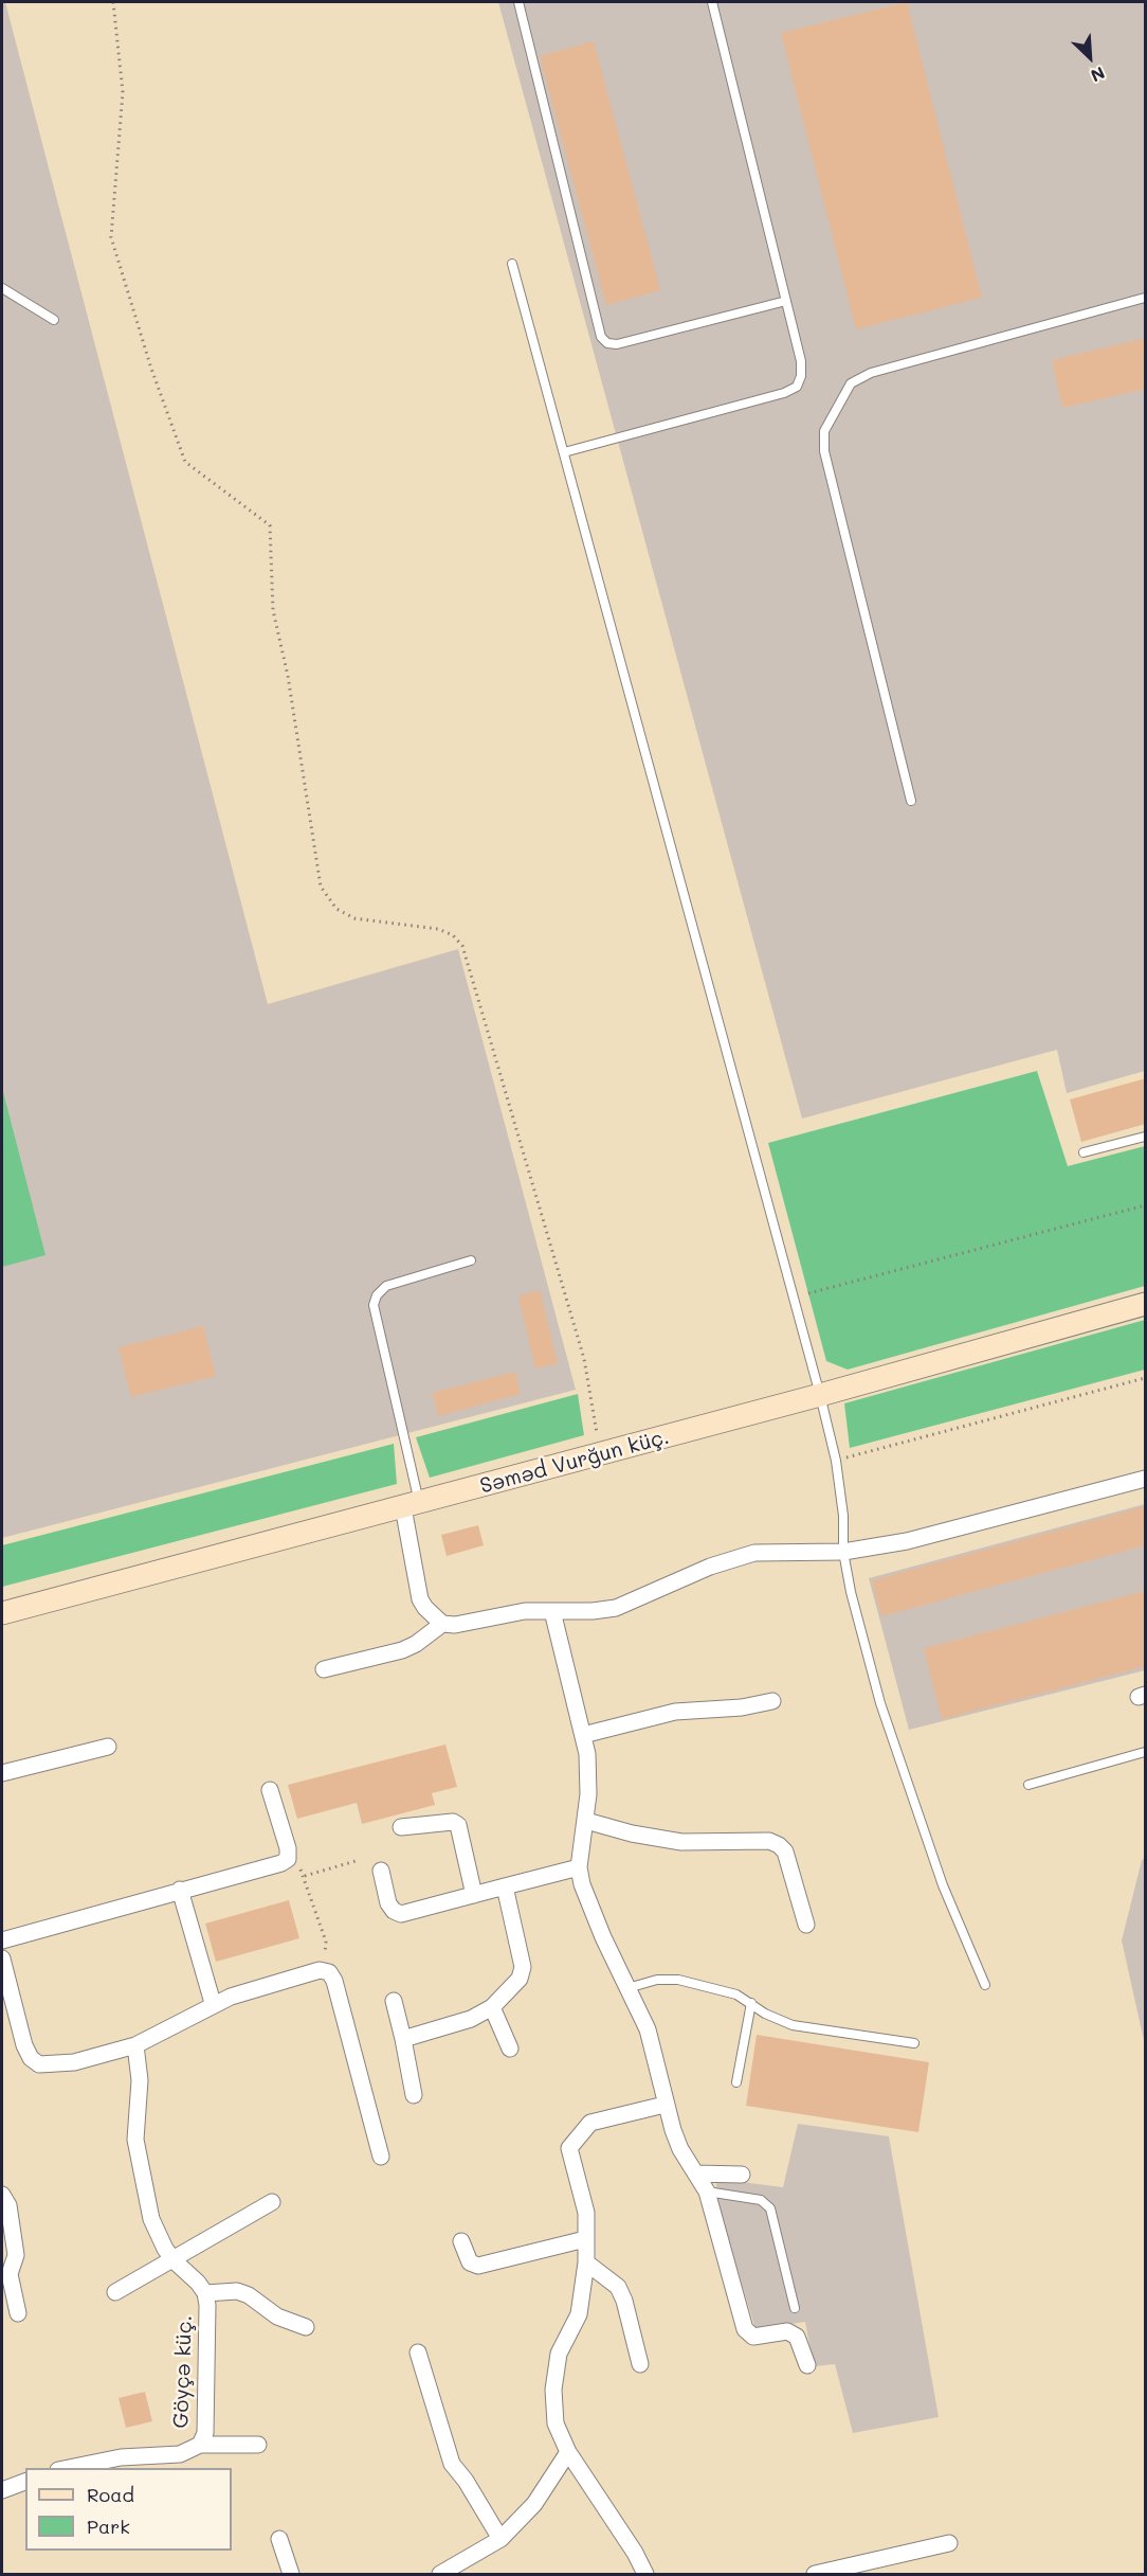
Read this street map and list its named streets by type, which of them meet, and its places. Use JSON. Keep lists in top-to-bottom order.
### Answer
{
  "streets": {
    "main road": ["Səməd Vurğun küç."],
    "street": ["Göyçə küç."]
  },
  "legend": ["Road", "Park"],
  "north": "bottom right"
}
